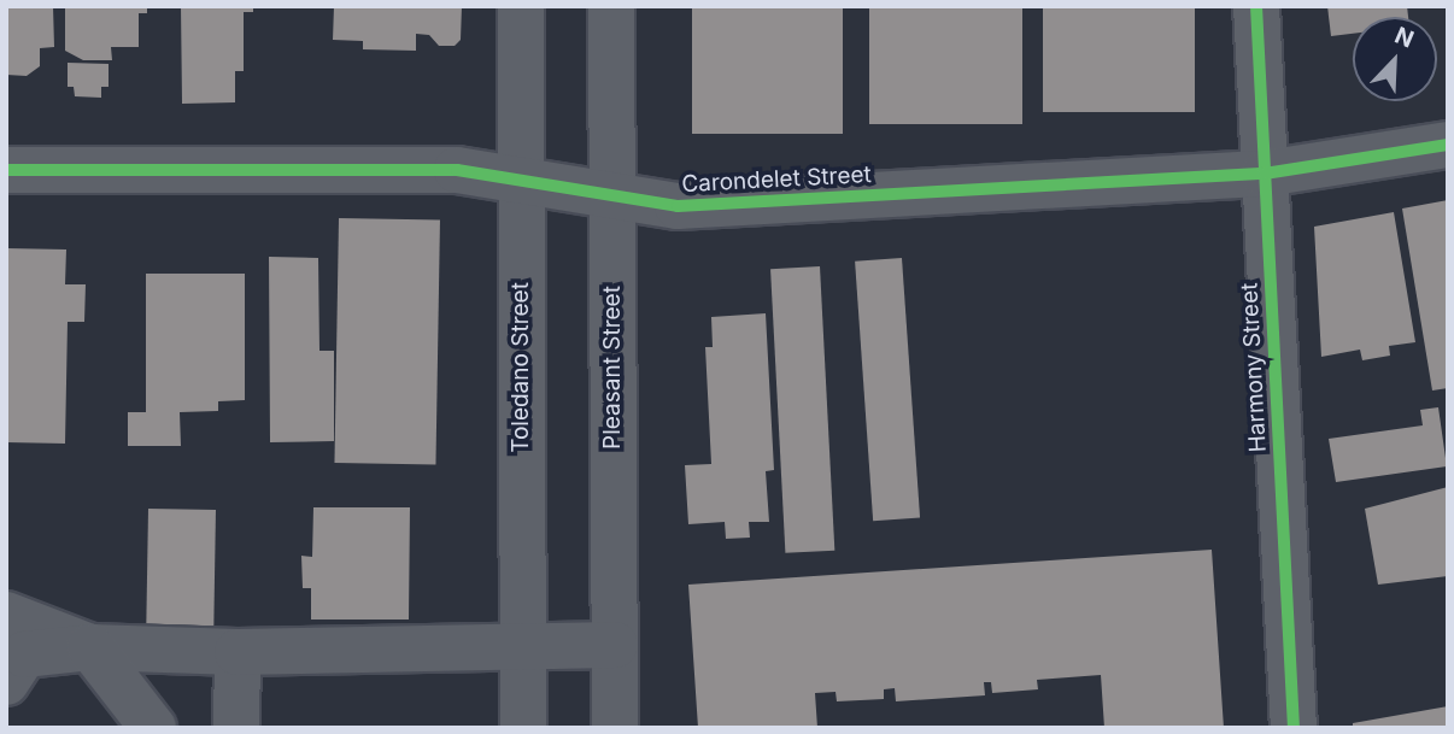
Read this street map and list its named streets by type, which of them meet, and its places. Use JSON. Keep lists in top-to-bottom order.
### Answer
{
  "streets": {
    "street": [
      "Carondelet Street",
      "Toledano Street",
      "Pleasant Street",
      "Harmony Street"
    ]
  },
  "crossings": [
    ["Carondelet Street", "Toledano Street"],
    ["Carondelet Street", "Pleasant Street"],
    ["Carondelet Street", "Harmony Street"]
  ],
  "north": "top right"
}
